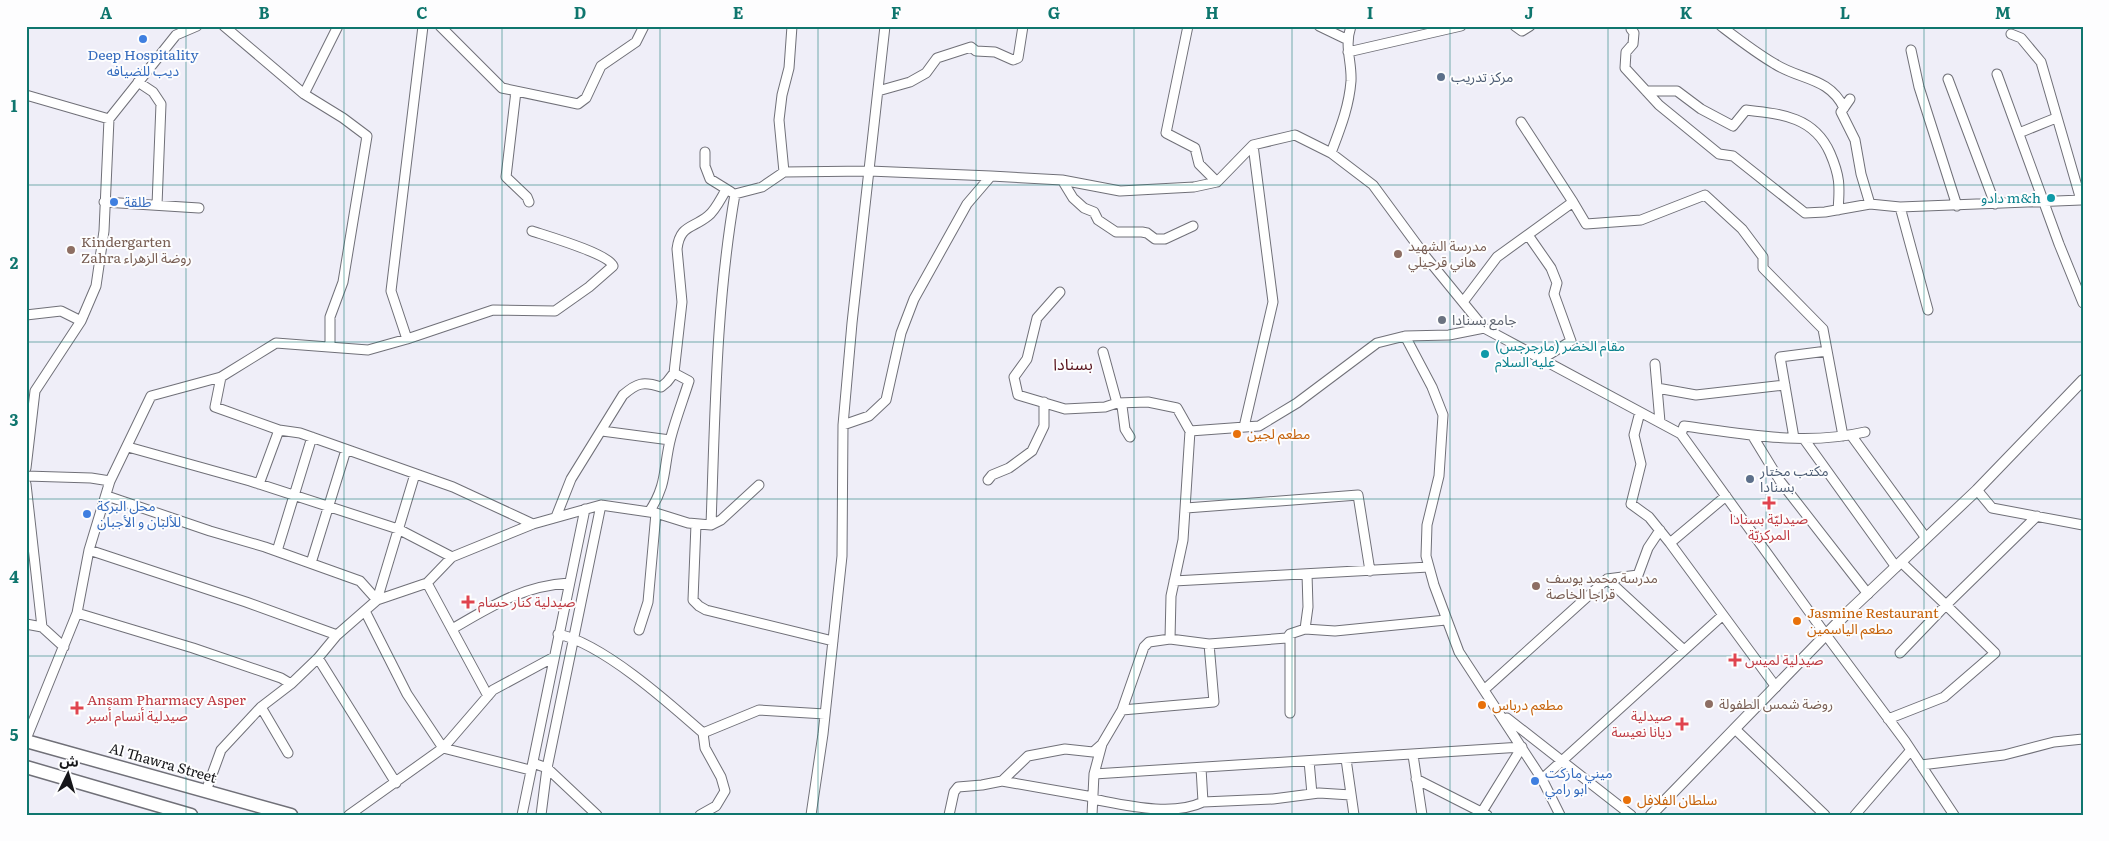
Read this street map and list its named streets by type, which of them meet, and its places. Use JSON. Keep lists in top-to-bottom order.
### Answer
{
  "streets": {
    "main road": ["Al Thawra Street"]
  },
  "districts": ["بسنادا"],
  "places": {
    "other": [
      "Deep Hospitality ديب للضيافه",
      "مركز تدريب",
      "دادو m&h",
      "طلقة",
      "Kindergarten Zahra روضة الزهراء",
      "مدرسة الشهيد هاني قرحيلي",
      "جامع بسنادا",
      "مقام الخضر (مارجرجس) عليه السلام",
      "مطعم لجين",
      "مكتب مختار بسنادا",
      "محل البركة للألبان و الأجبان",
      "مدرسة محمد يوسف قراجا الخاصة",
      "Jasmine Restaurant مطعم الياسمين",
      "روضة شمس الطفولة",
      "مطعم درباس",
      "ميني ماركت ابو رامي",
      "سلطان الفلافل"
    ],
    "health": [
      "صيدليّة بسنادا المركزيّة",
      "صيدلية كنار حسام",
      "صيدلية لميس",
      "Ansam Pharmacy Asper صيدلية أنسام أسبر",
      "صيدلية ديانا نعيسة"
    ]
  },
  "north": "top",
  "grid": {
    "columns": [
      "A",
      "B",
      "C",
      "D",
      "E",
      "F",
      "G",
      "H",
      "I",
      "J",
      "K",
      "L",
      "M"
    ],
    "rows": [
      "1",
      "2",
      "3",
      "4",
      "5"
    ]
  }
}
